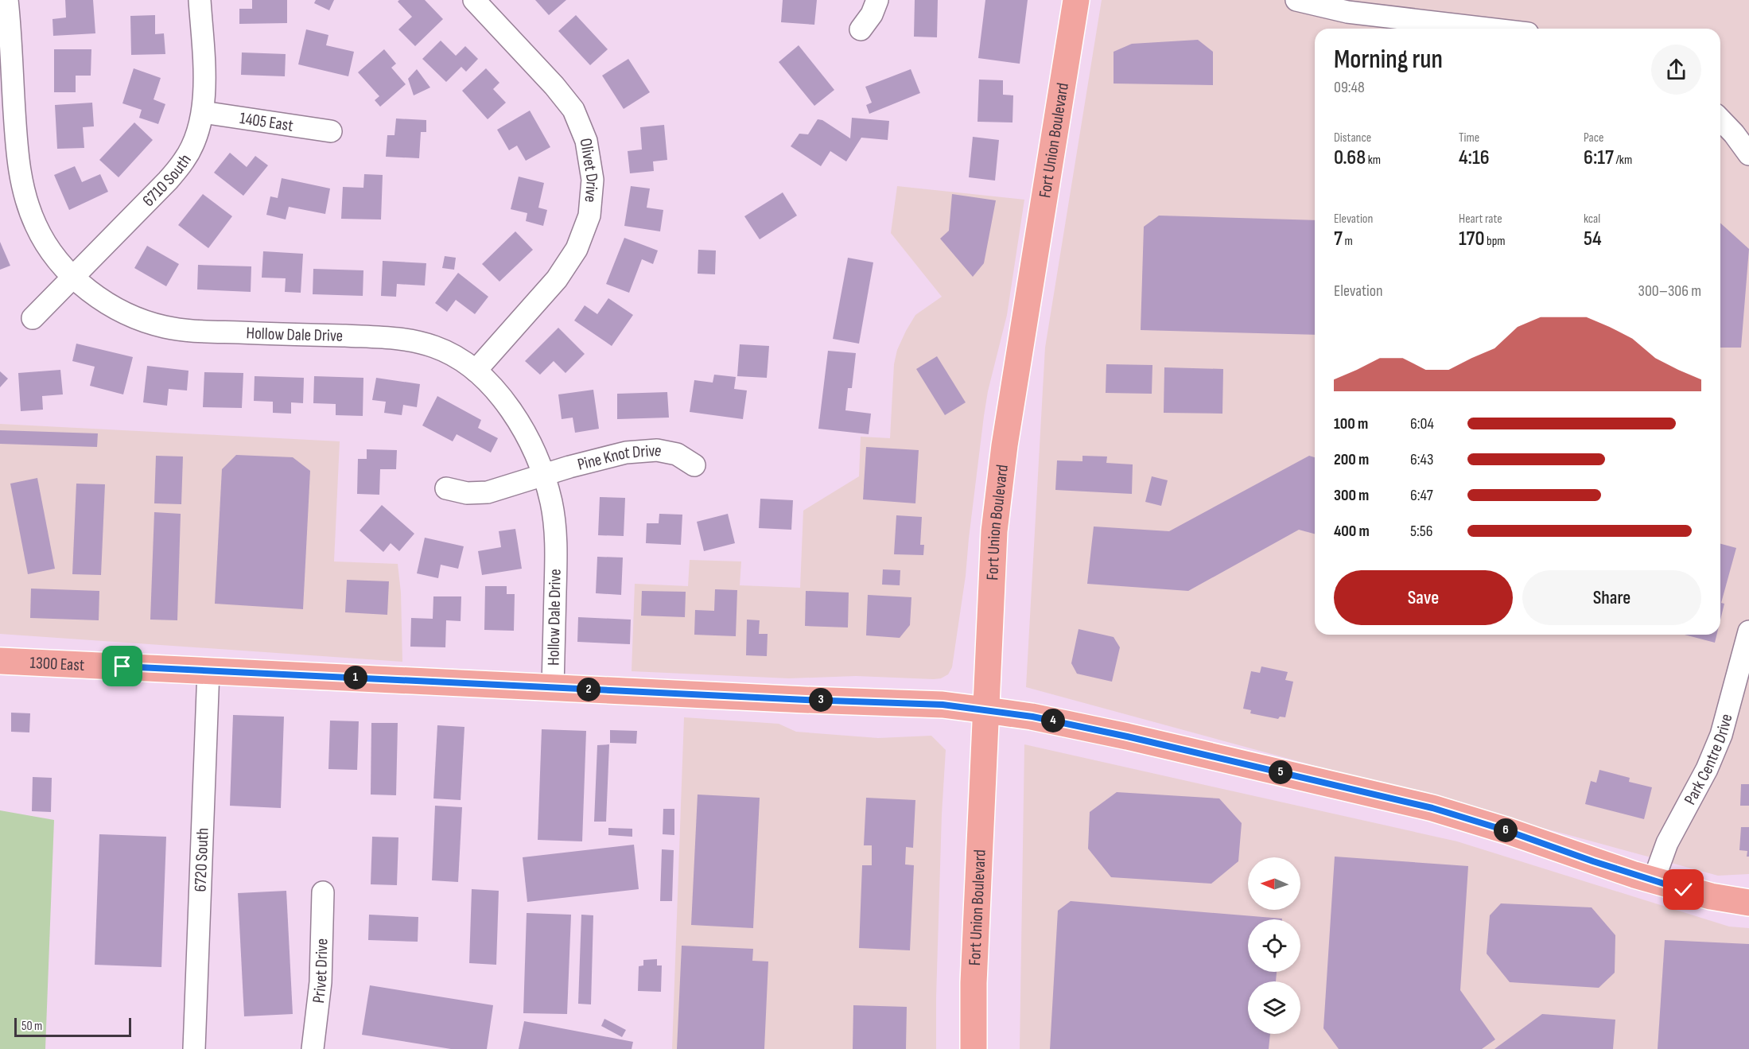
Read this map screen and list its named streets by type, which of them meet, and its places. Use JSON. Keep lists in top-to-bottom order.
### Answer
{
  "streets": {
    "main road": ["Fort Union Boulevard", "1300 East"],
    "street": [
      "1405 East",
      "Olivet Drive",
      "6710 South",
      "Hollow Dale Drive",
      "Pine Knot Drive",
      "Park Centre Drive",
      "6720 South",
      "Privet Drive"
    ]
  },
  "crossings": [
    ["1405 East", "6710 South"],
    ["Fort Union Boulevard", "1300 East"],
    ["Olivet Drive", "Hollow Dale Drive"],
    ["6710 South", "Hollow Dale Drive"],
    ["Hollow Dale Drive", "Pine Knot Drive"],
    ["Hollow Dale Drive", "1300 East"],
    ["1300 East", "Park Centre Drive"],
    ["1300 East", "6720 South"]
  ],
  "scale_bar": "50 m",
  "north": "left",
  "page": {
    "heading": ["Morning run", "09:48"],
    "stats": [
      ["Distance", "0.68 km"],
      ["Time", "4:16"],
      ["Pace", "6:17 /km"],
      ["Elevation", "7 m"],
      ["Heart rate", "170 bpm"],
      ["kcal", "54"]
    ],
    "chart": ["Elevation", "300–306 m"],
    "list": [
      {
        "name": "100 m",
        "note": "6:04"
      },
      {
        "name": "200 m",
        "note": "6:43"
      },
      {
        "name": "300 m",
        "note": "6:47"
      },
      {
        "name": "400 m",
        "note": "5:56"
      }
    ],
    "buttons": ["Save", "Share"],
    "pins": [
      "1",
      "2",
      "3",
      "4",
      "5",
      "6"
    ],
    "scale": "50 m"
  }
}
